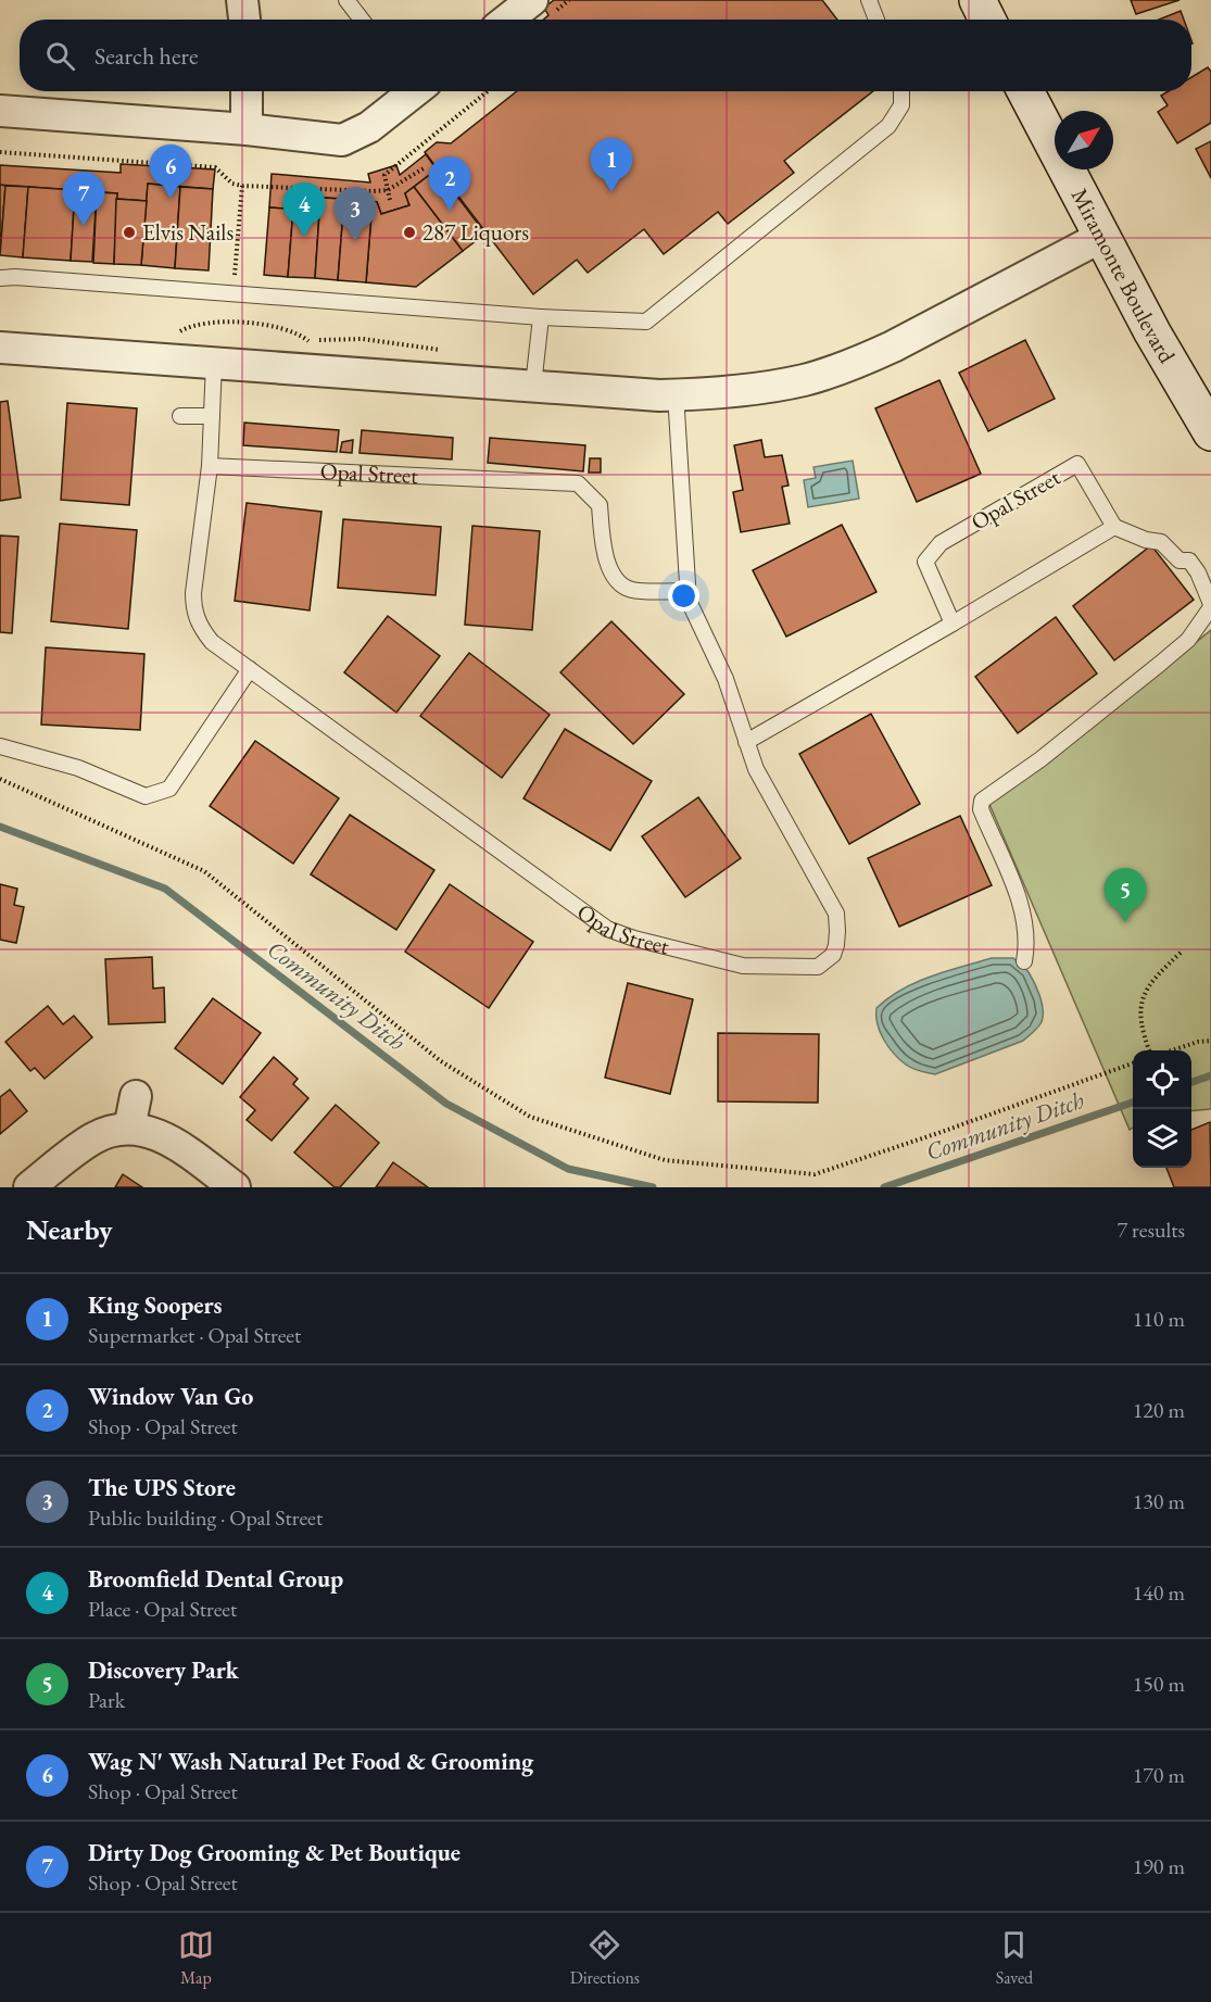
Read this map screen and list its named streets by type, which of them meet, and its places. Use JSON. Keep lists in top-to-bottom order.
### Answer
{
  "streets": {
    "street": ["Miramonte Boulevard"],
    "lane": ["Opal Street"]
  },
  "water": ["Community Ditch"],
  "places": ["Elvis Nails", "287 Liquors"],
  "north": "top right",
  "page": {
    "search": "Search here",
    "pins": [
      "1",
      "6",
      "2",
      "7",
      "4",
      "3",
      "5"
    ],
    "heading": ["Nearby", "7 results"],
    "list": [
      {
        "mark": "1",
        "name": "King Soopers",
        "note": "Supermarket · Opal Street",
        "value": "110 m"
      },
      {
        "mark": "2",
        "name": "Window Van Go",
        "note": "Shop · Opal Street",
        "value": "120 m"
      },
      {
        "mark": "3",
        "name": "The UPS Store",
        "note": "Public building · Opal Street",
        "value": "130 m"
      },
      {
        "mark": "4",
        "name": "Broomfield Dental Group",
        "note": "Place · Opal Street",
        "value": "140 m"
      },
      {
        "mark": "5",
        "name": "Discovery Park",
        "note": "Park",
        "value": "150 m"
      },
      {
        "mark": "6",
        "name": "Wag N' Wash Natural Pet Food & Grooming",
        "note": "Shop · Opal Street",
        "value": "170 m"
      },
      {
        "mark": "7",
        "name": "Dirty Dog Grooming & Pet Boutique",
        "note": "Shop · Opal Street",
        "value": "190 m"
      }
    ],
    "nav": ["Map", "Directions", "Saved"]
  }
}
